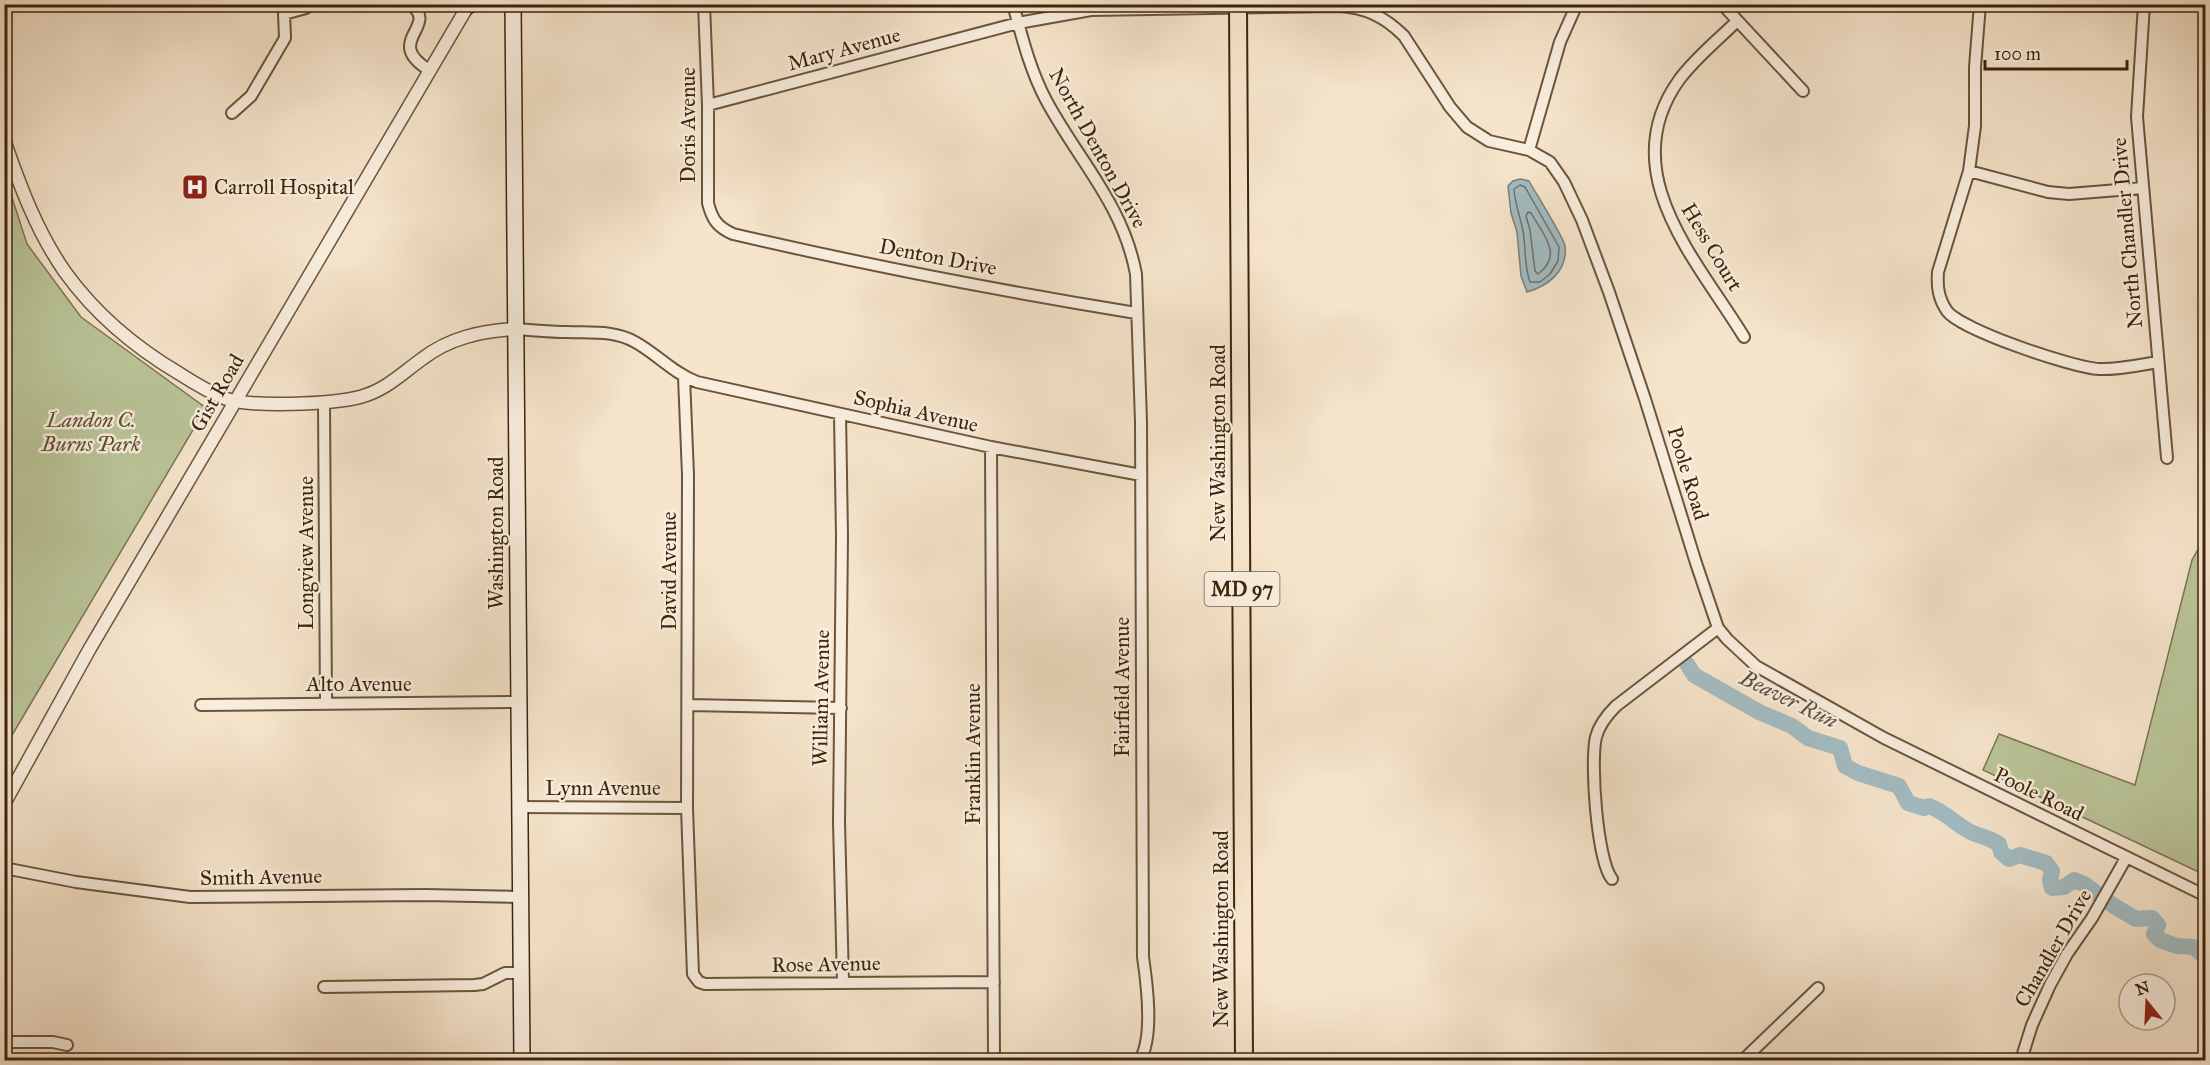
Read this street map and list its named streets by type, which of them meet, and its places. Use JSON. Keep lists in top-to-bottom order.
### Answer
{
  "streets": {
    "main road": ["New Washington Road", "Washington Road", "MD 97"],
    "street": [
      "Mary Avenue",
      "Doris Avenue",
      "North Denton Drive",
      "North Chandler Drive",
      "Hess Court",
      "Denton Drive",
      "Gist Road",
      "Sophia Avenue",
      "Poole Road",
      "Longview Avenue",
      "David Avenue",
      "Alto Avenue",
      "Fairfield Avenue",
      "William Avenue",
      "Franklin Avenue",
      "Lynn Avenue",
      "Smith Avenue",
      "Chandler Drive",
      "Rose Avenue"
    ]
  },
  "crossings": [
    ["Mary Avenue", "Doris Avenue"],
    ["Mary Avenue", "North Denton Drive"],
    ["Mary Avenue", "New Washington Road"],
    ["Mary Avenue", "Poole Road"],
    ["Doris Avenue", "Denton Drive"],
    ["North Denton Drive", "Denton Drive"],
    ["North Denton Drive", "Fairfield Avenue"],
    ["Denton Drive", "Fairfield Avenue"],
    ["Sophia Avenue", "David Avenue"],
    ["Sophia Avenue", "Fairfield Avenue"],
    ["Sophia Avenue", "William Avenue"],
    ["Sophia Avenue", "Franklin Avenue"],
    ["New Washington Road", "Poole Road"],
    ["Poole Road", "Chandler Drive"],
    ["Washington Road", "Alto Avenue"],
    ["Washington Road", "Lynn Avenue"],
    ["Washington Road", "Smith Avenue"],
    ["Longview Avenue", "Alto Avenue"],
    ["David Avenue", "Lynn Avenue"],
    ["David Avenue", "Rose Avenue"],
    ["William Avenue", "Rose Avenue"],
    ["Franklin Avenue", "Rose Avenue"]
  ],
  "water": ["Beaver Run"],
  "parks": ["Landon C. Burns Park"],
  "places": {
    "hospital": ["Carroll Hospital"]
  },
  "scale_bar": "100 m",
  "north": "top"
}
